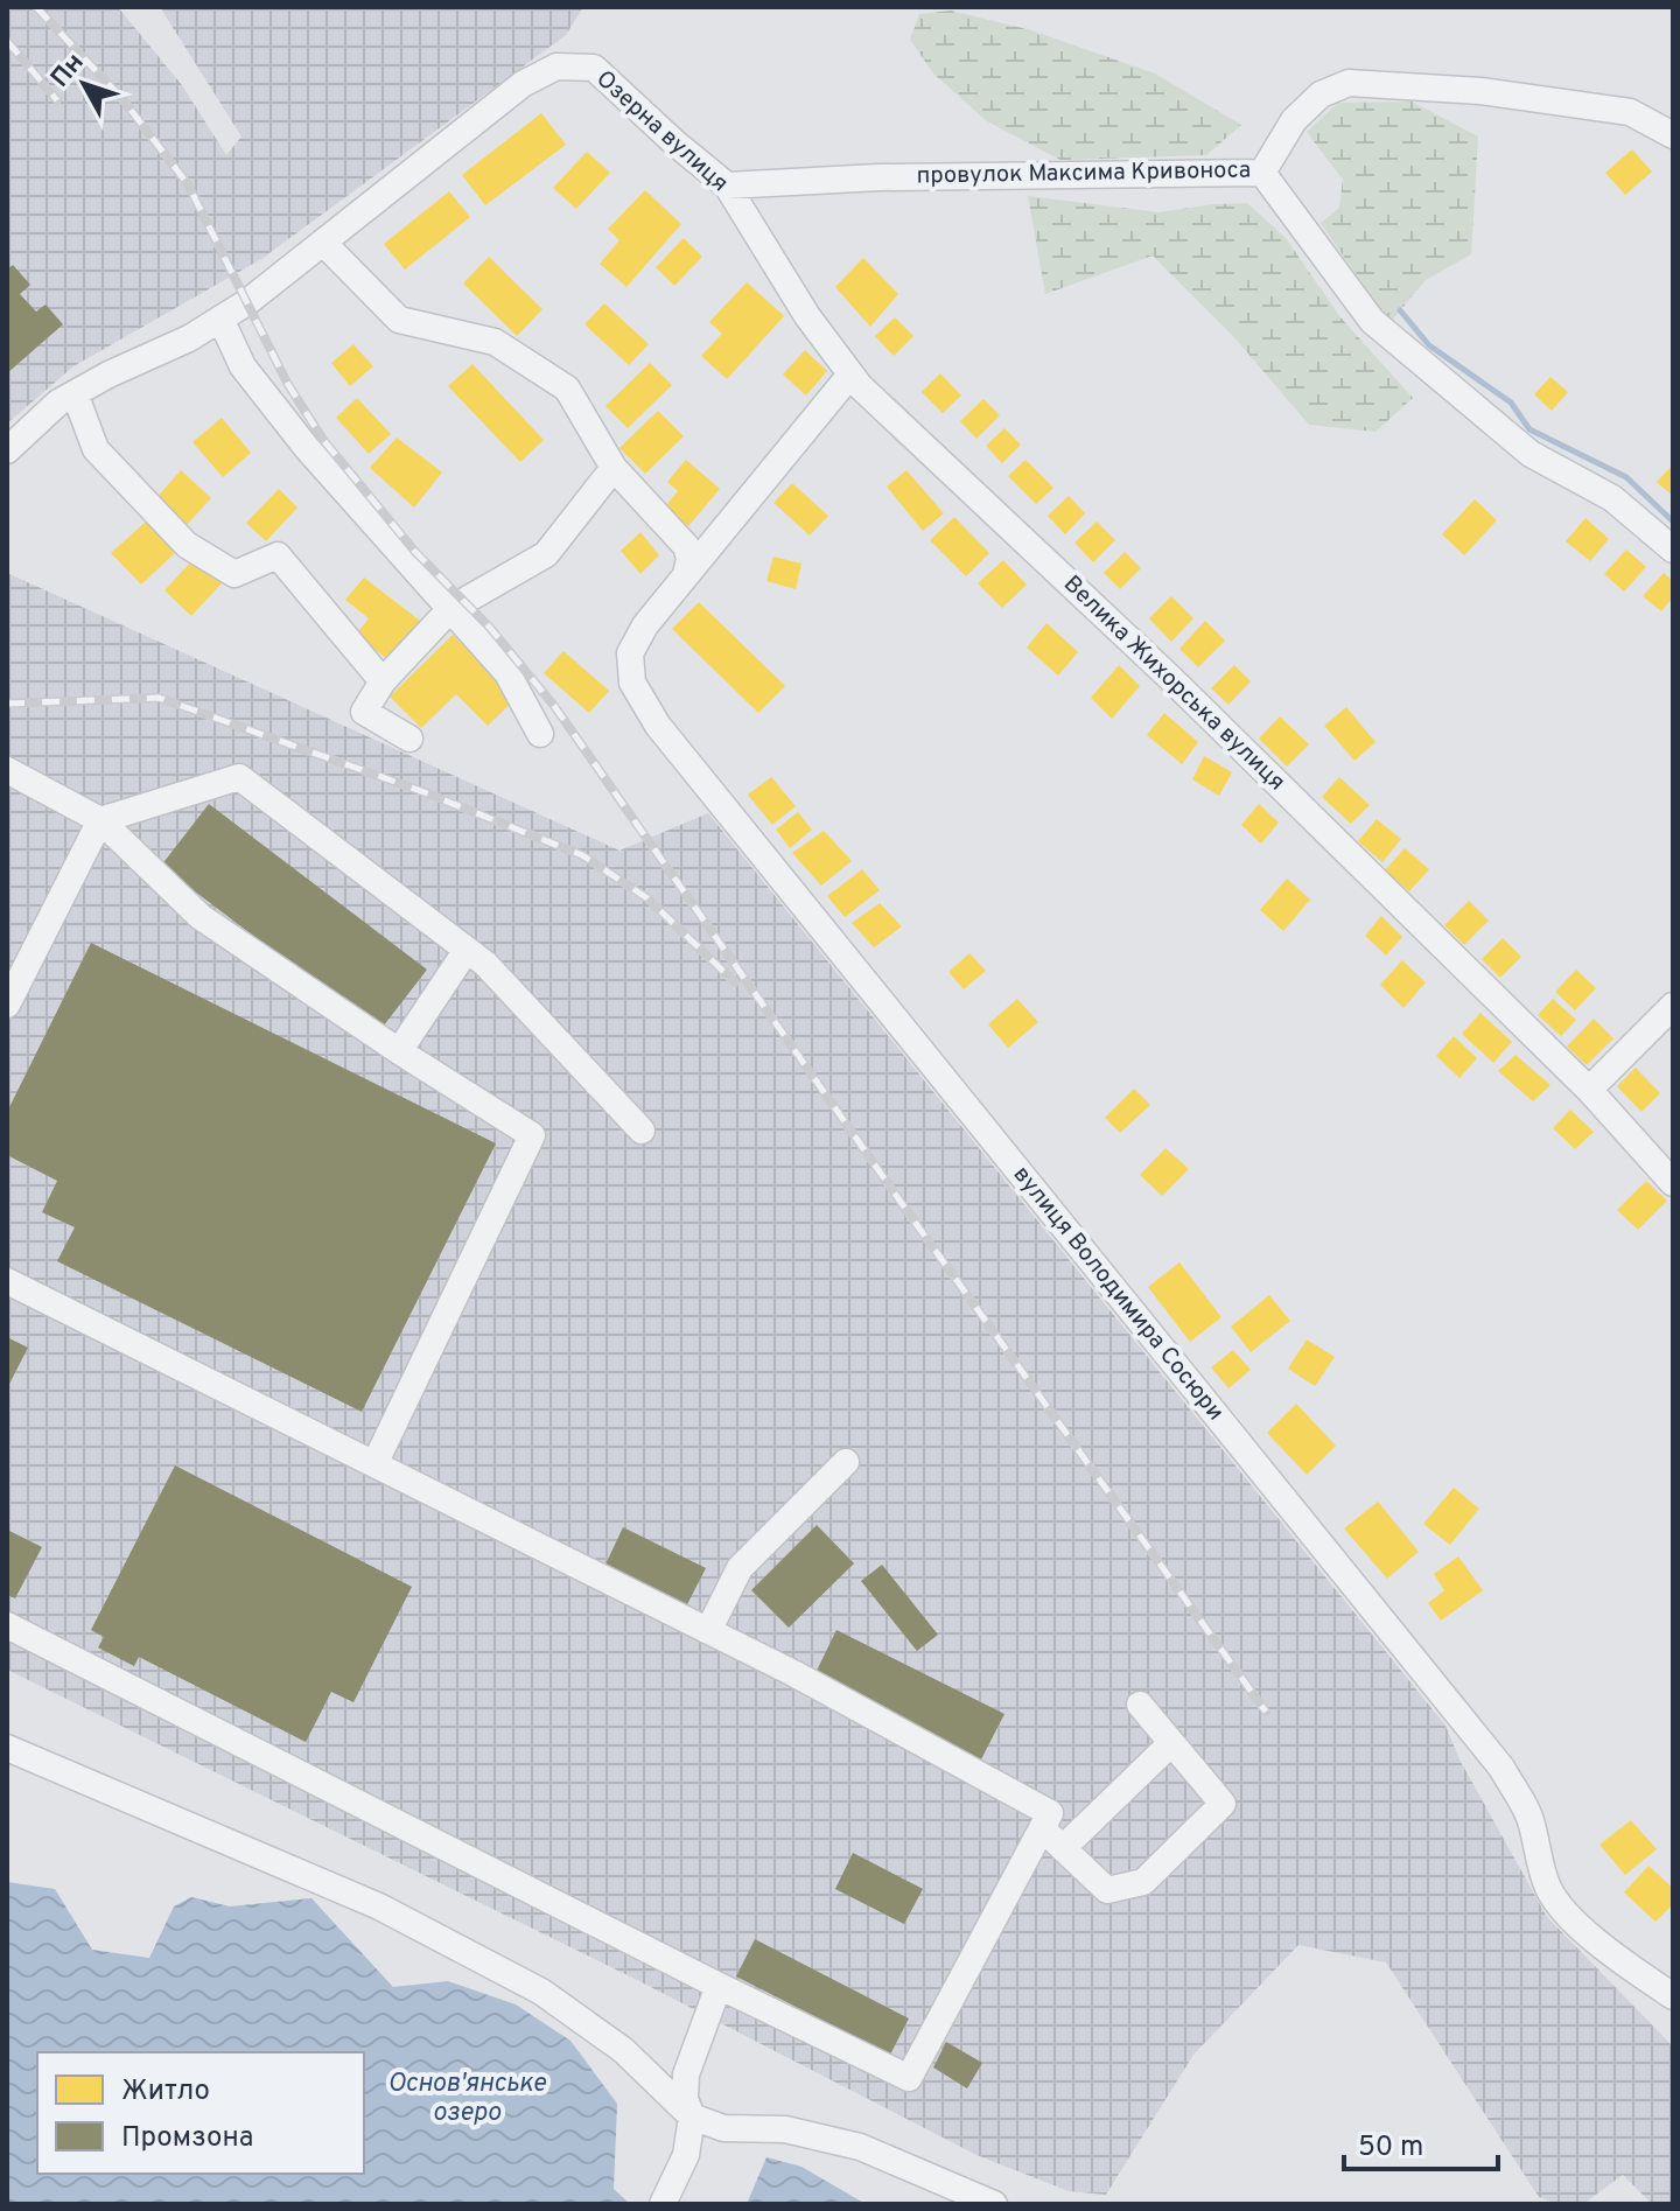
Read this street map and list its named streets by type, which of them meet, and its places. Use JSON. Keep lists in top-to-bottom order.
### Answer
{
  "streets": {
    "street": [
      "Озерна вулиця",
      "провулок Максима Кривоноса",
      "Велика Жихорська вулиця",
      "вулиця Володимира Сосюри"
    ]
  },
  "crossings": [
    ["Озерна вулиця", "провулок Максима Кривоноса"],
    ["Озерна вулиця", "Велика Жихорська вулиця"]
  ],
  "water": ["Основ'янське озеро"],
  "legend": ["Житло", "Промзона"],
  "scale_bar": "50 m",
  "north": "top left"
}
